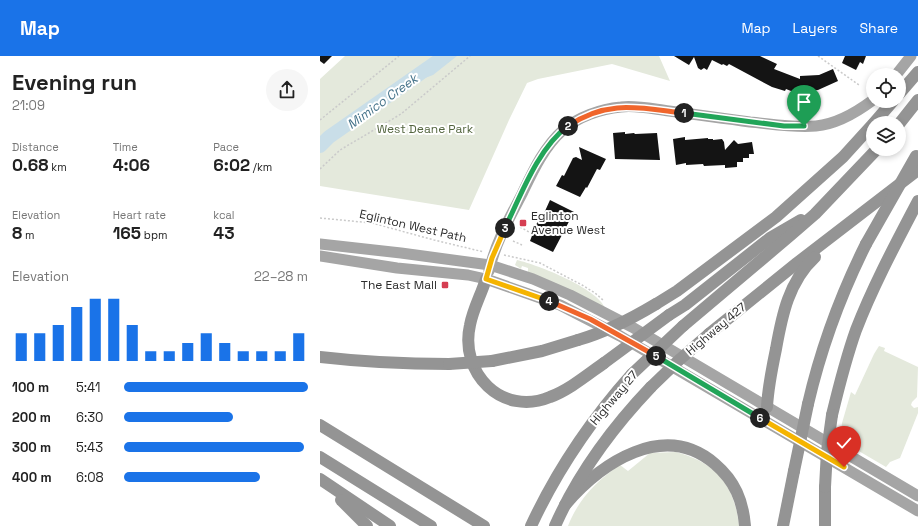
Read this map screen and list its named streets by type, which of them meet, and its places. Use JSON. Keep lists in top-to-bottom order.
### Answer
{
  "streets": {
    "highway": ["Highway 427", "Highway 27"],
    "path": ["Eglinton West Path"]
  },
  "water": ["Mimico Creek"],
  "parks": ["West Deane Park"],
  "places": {
    "transit": ["Eglinton Avenue West", "The East Mall"]
  },
  "page": {
    "header": "Map",
    "nav": ["Map", "Layers", "Share"],
    "heading": ["Evening run", "21:09"],
    "pins": [
      "1",
      "2",
      "3",
      "4",
      "5",
      "6"
    ],
    "stats": [
      ["Distance", "0.68 km"],
      ["Time", "4:06"],
      ["Pace", "6:02 /km"],
      ["Elevation", "8 m"],
      ["Heart rate", "165 bpm"],
      ["kcal", "43"]
    ],
    "chart": ["Elevation", "22–28 m"],
    "list": [
      {
        "name": "100 m",
        "note": "5:41"
      },
      {
        "name": "200 m",
        "note": "6:30"
      },
      {
        "name": "300 m",
        "note": "5:43"
      },
      {
        "name": "400 m",
        "note": "6:08"
      }
    ]
  }
}
